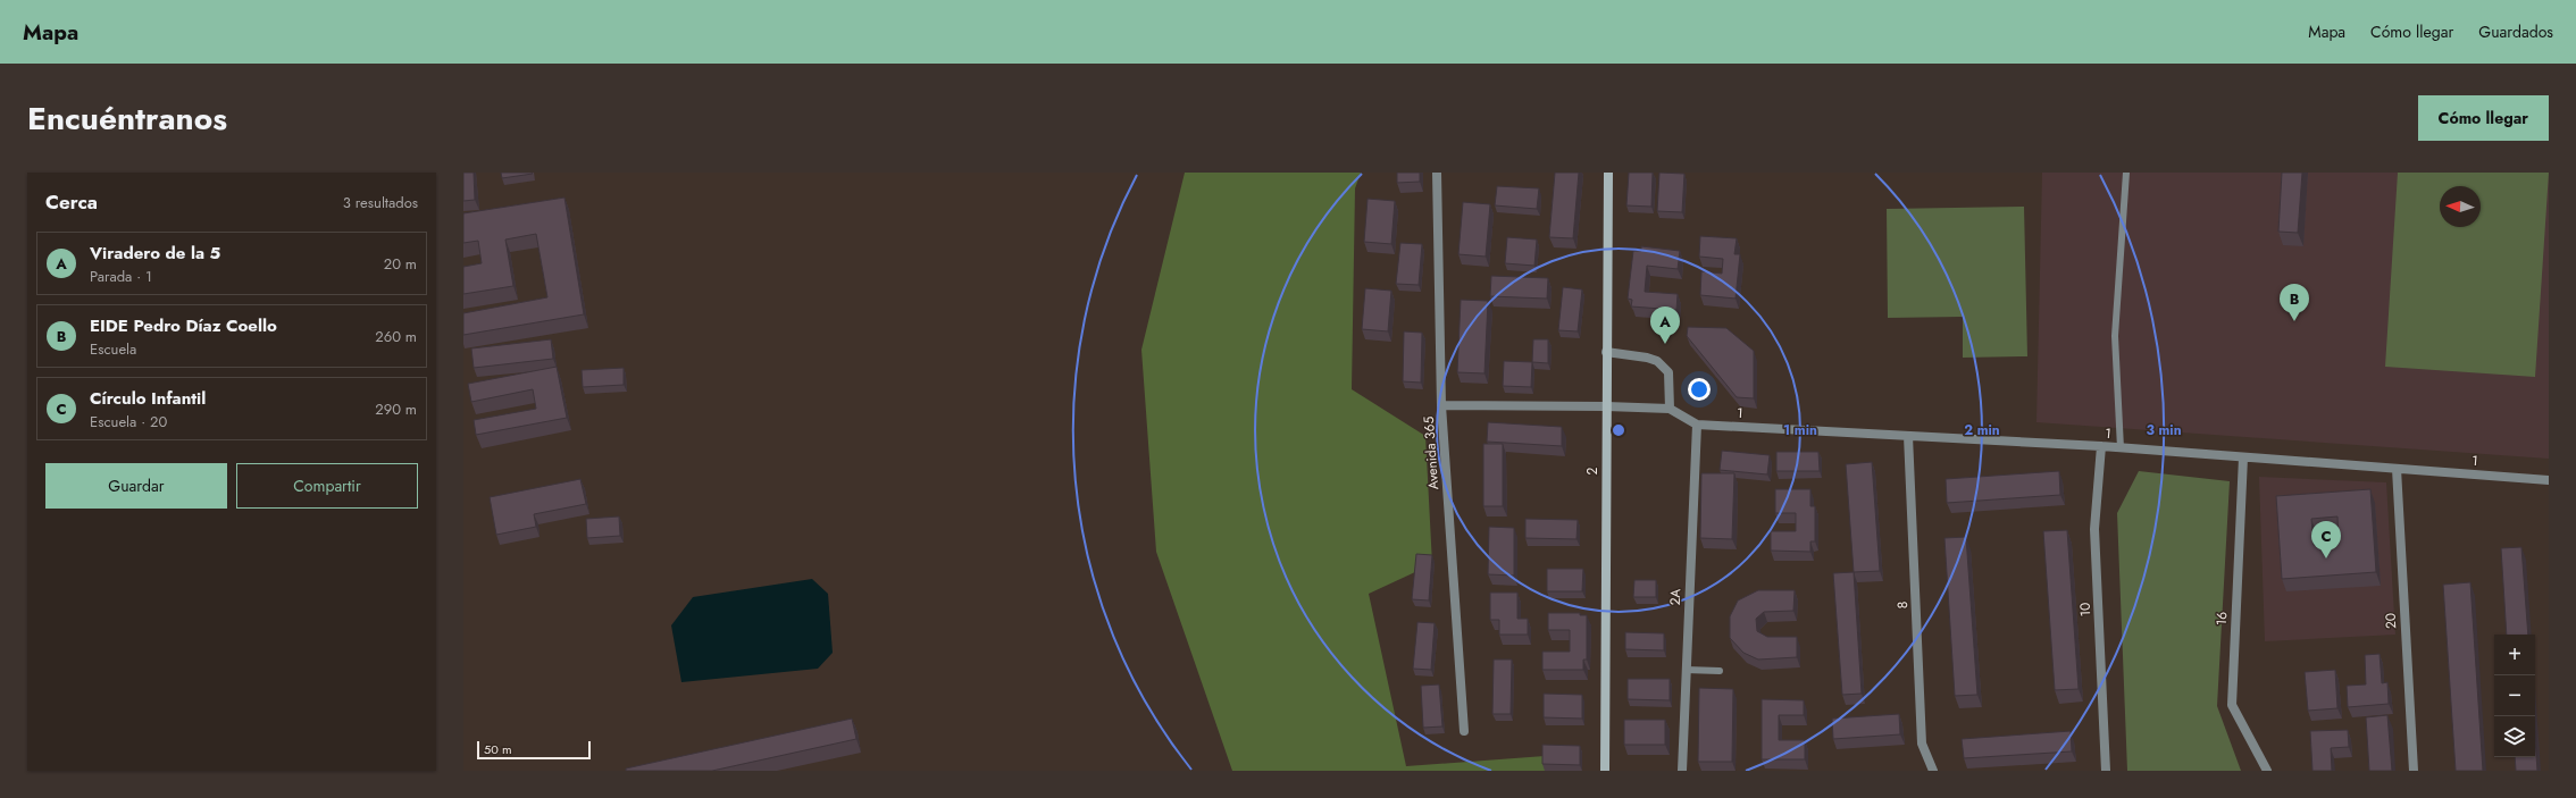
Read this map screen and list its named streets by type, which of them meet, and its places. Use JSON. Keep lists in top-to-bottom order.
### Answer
{
  "streets": {
    "street": [
      "1",
      "Avenida 365",
      "2",
      "2A",
      "8",
      "10",
      "16",
      "20"
    ]
  },
  "crossings": [
    ["1", "Avenida 365"],
    ["1", "2"],
    ["1", "2A"],
    ["1", "8"],
    ["1", "10"],
    ["1", "16"],
    ["1", "20"]
  ],
  "scale_bar": "50 m",
  "north": "left",
  "page": {
    "header": "Mapa",
    "nav": ["Mapa", "Cómo llegar", "Guardados"],
    "title": "Encuéntranos",
    "buttons": [
      "Cómo llegar",
      ["Guardar", "Compartir"]
    ],
    "heading": ["Cerca", "3 resultados"],
    "list": [
      {
        "mark": "A",
        "name": "Viradero de la 5",
        "note": "Parada · 1",
        "value": "20 m"
      },
      {
        "mark": "B",
        "name": "EIDE Pedro Díaz Coello",
        "note": "Escuela",
        "value": "260 m"
      },
      {
        "mark": "C",
        "name": "Círculo Infantil",
        "note": "Escuela · 20",
        "value": "290 m"
      }
    ],
    "pins": ["B", "A", "C"],
    "map_buttons": ["+", "−"],
    "scale": "50 m"
  },
  "rings": ["1 min", "2 min", "3 min"]
}
